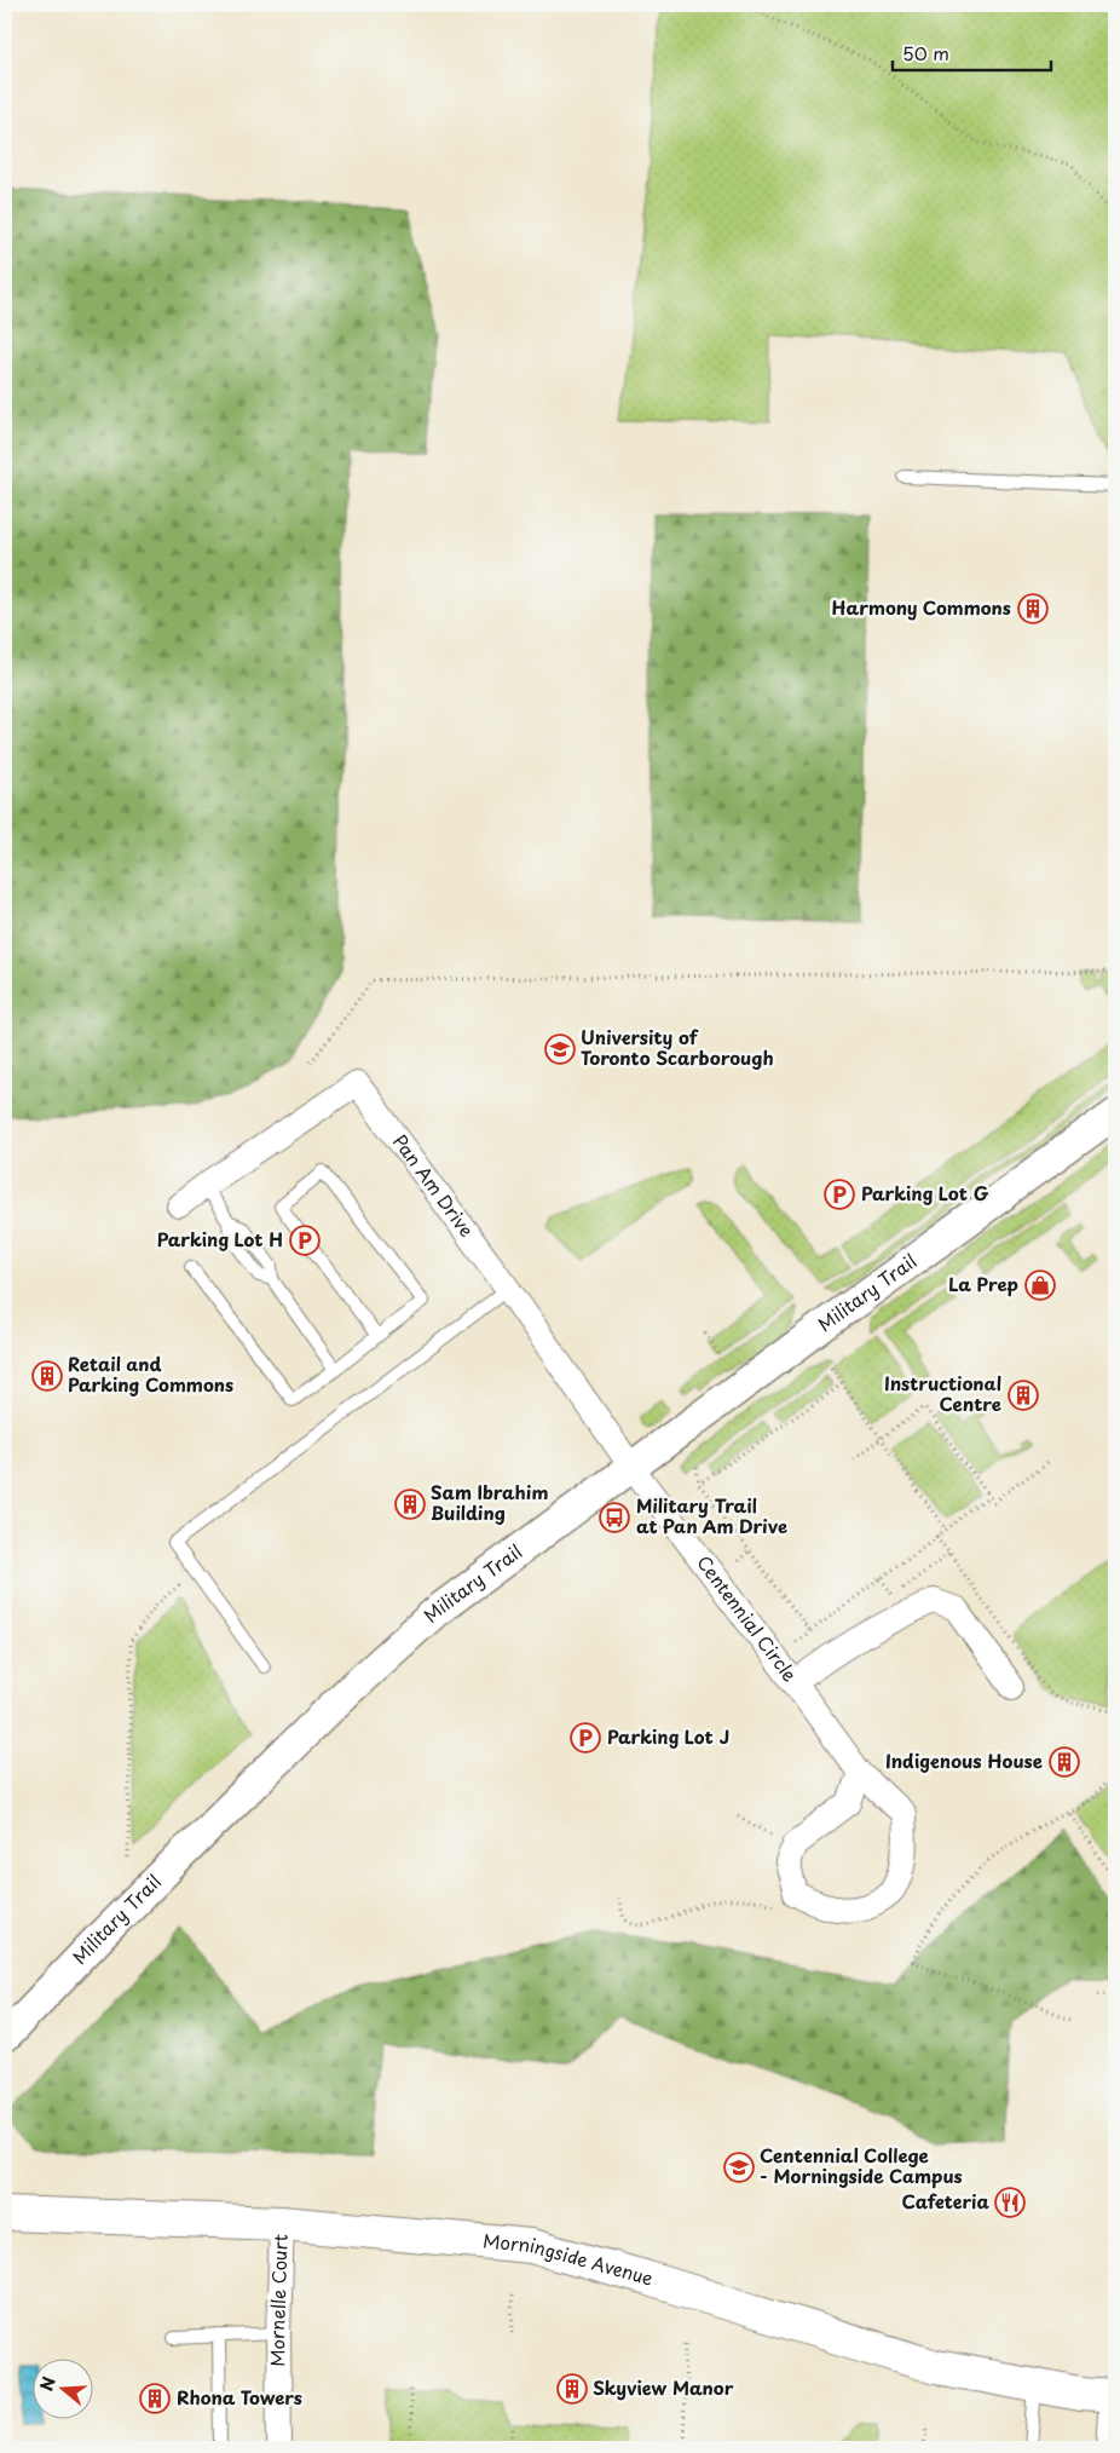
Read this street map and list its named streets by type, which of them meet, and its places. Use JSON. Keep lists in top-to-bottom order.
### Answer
{
  "streets": {
    "main road": ["Morningside Avenue"],
    "street": [
      "Pan Am Drive",
      "Military Trail",
      "Centennial Circle",
      "Mornelle Court"
    ]
  },
  "crossings": [
    ["Pan Am Drive", "Military Trail"],
    ["Pan Am Drive", "Centennial Circle"],
    ["Military Trail", "Centennial Circle"],
    ["Morningside Avenue", "Mornelle Court"]
  ],
  "places": {
    "building": [
      "Harmony Commons",
      "Retail and Parking Commons",
      "Instructional Centre",
      "Sam Ibrahim Building",
      "Indigenous House",
      "Skyview Manor",
      "Rhona Towers"
    ],
    "school or university": ["University of Toronto Scarborough", "Centennial College - Morningside Campus"],
    "parking": ["Parking Lot G", "Parking Lot H", "Parking Lot J"],
    "shop": ["La Prep"],
    "bus stop": ["Military Trail at Pan Am Drive"],
    "restaurant": ["Cafeteria"]
  },
  "scale_bar": "50 m",
  "north": "left"
}
